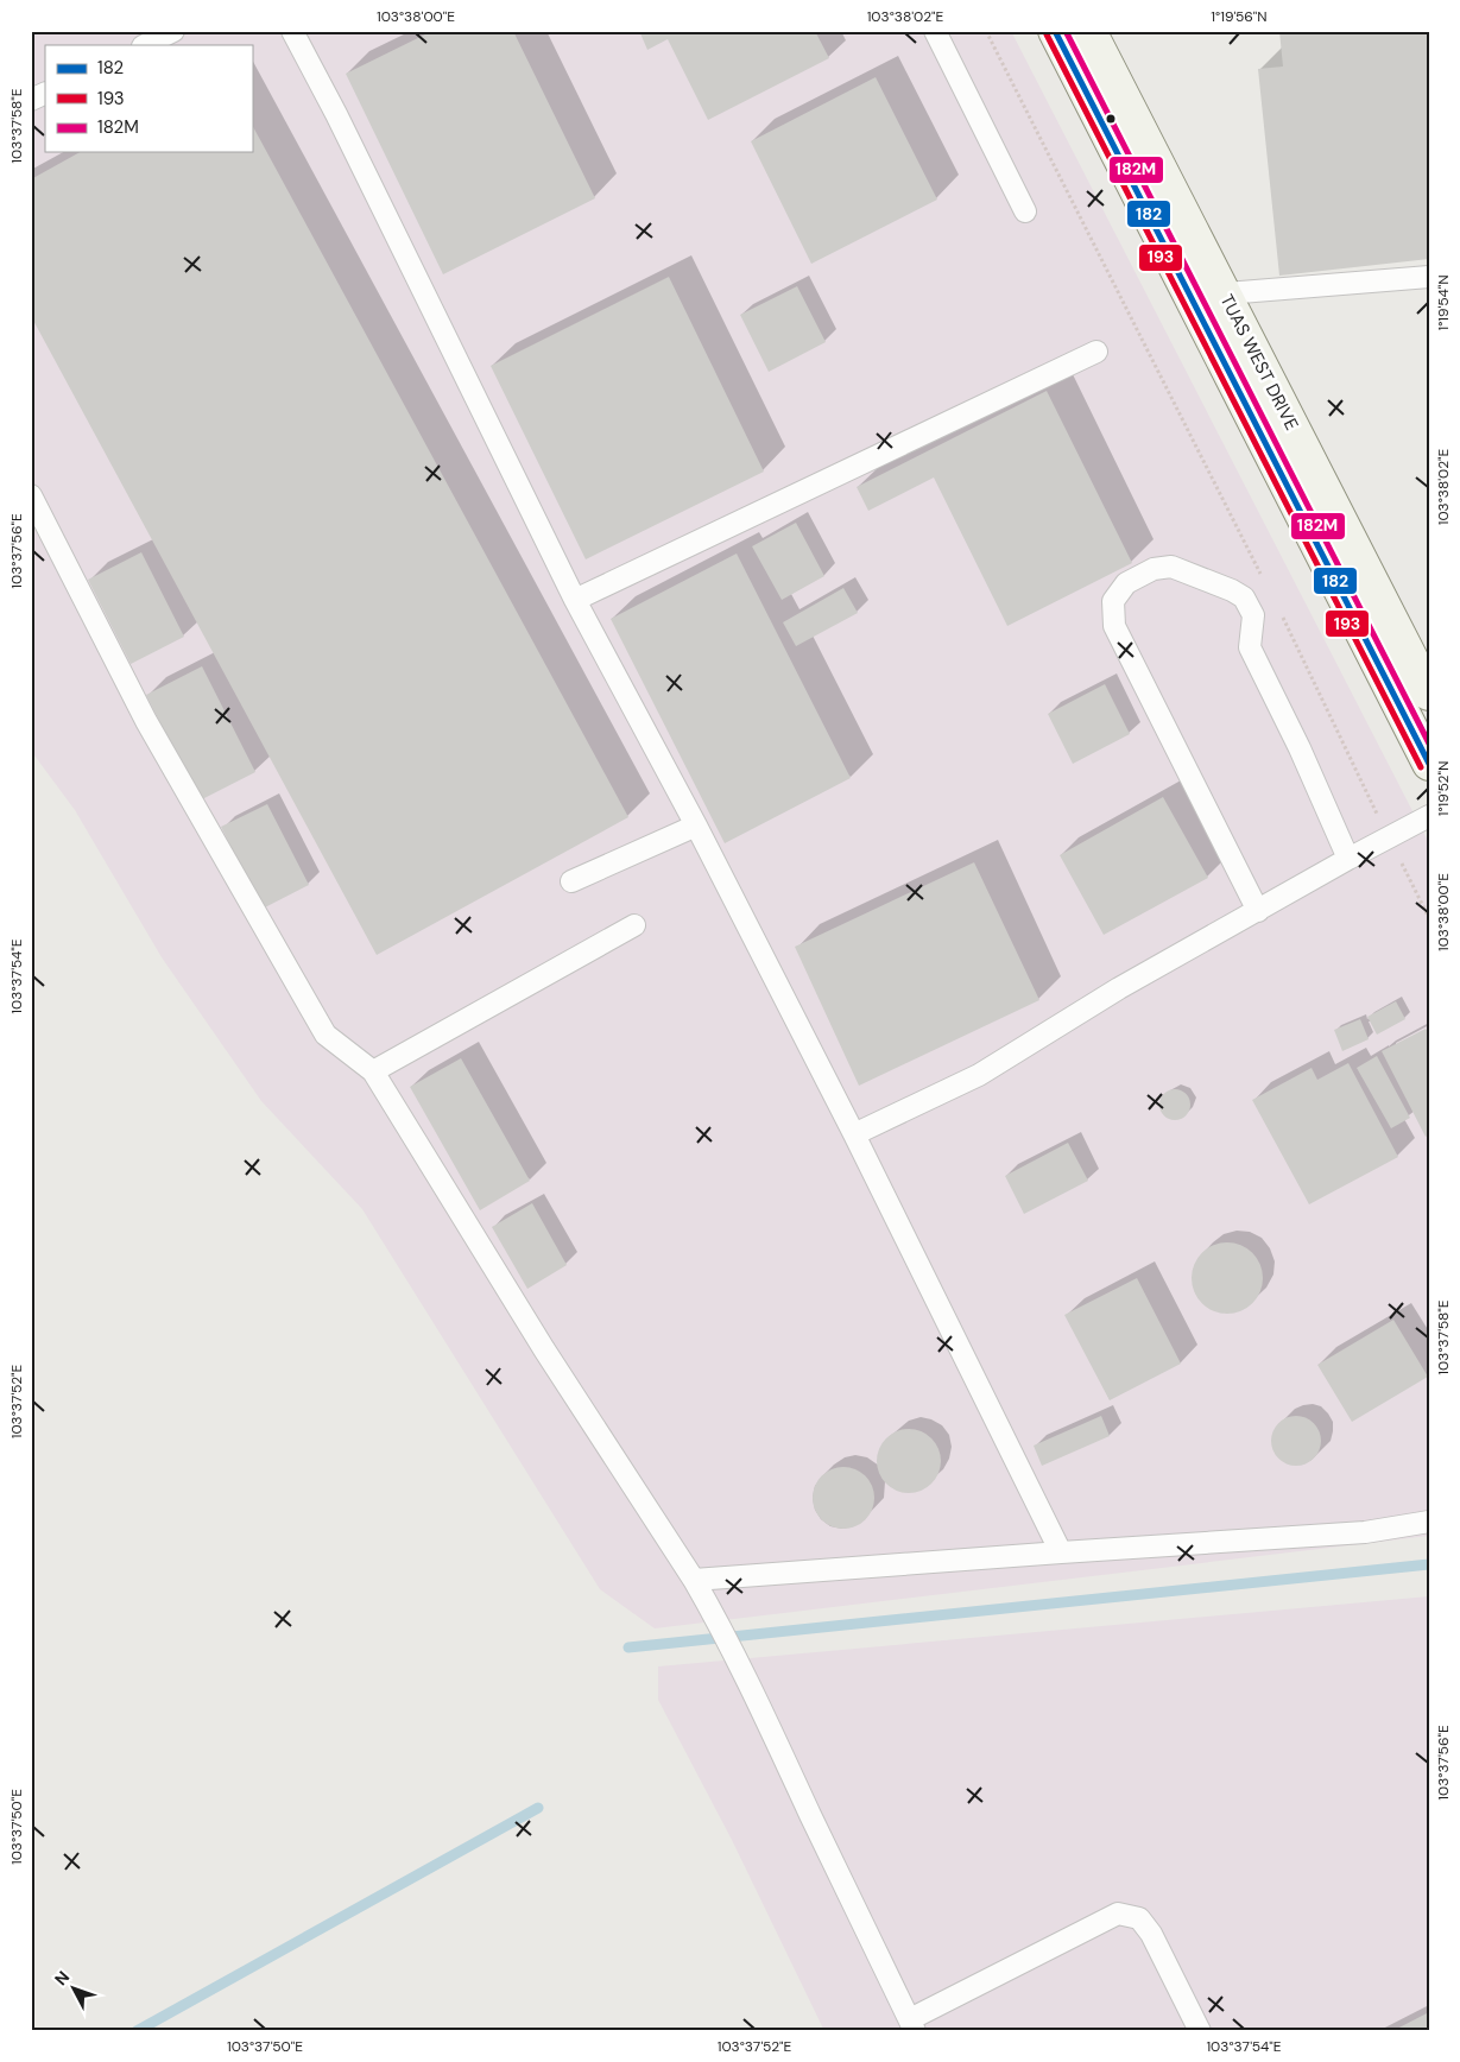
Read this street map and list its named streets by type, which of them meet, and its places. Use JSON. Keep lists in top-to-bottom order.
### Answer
{
  "streets": {
    "main road": ["TUAS WEST DRIVE"]
  },
  "lines": ["transit line 182", "transit line 182M", "transit line 193"],
  "legend": ["182", "193", "182M"],
  "north": "top left",
  "coordinates": [
    "103°38'00\"E",
    "103°38'02\"E",
    "1°19'56\"N",
    "103°37'58\"E",
    "1°19'54\"N",
    "103°37'56\"E",
    "1°19'52\"N",
    "103°37'54\"E",
    "103°37'52\"E",
    "103°37'50\"E"
  ]
}
